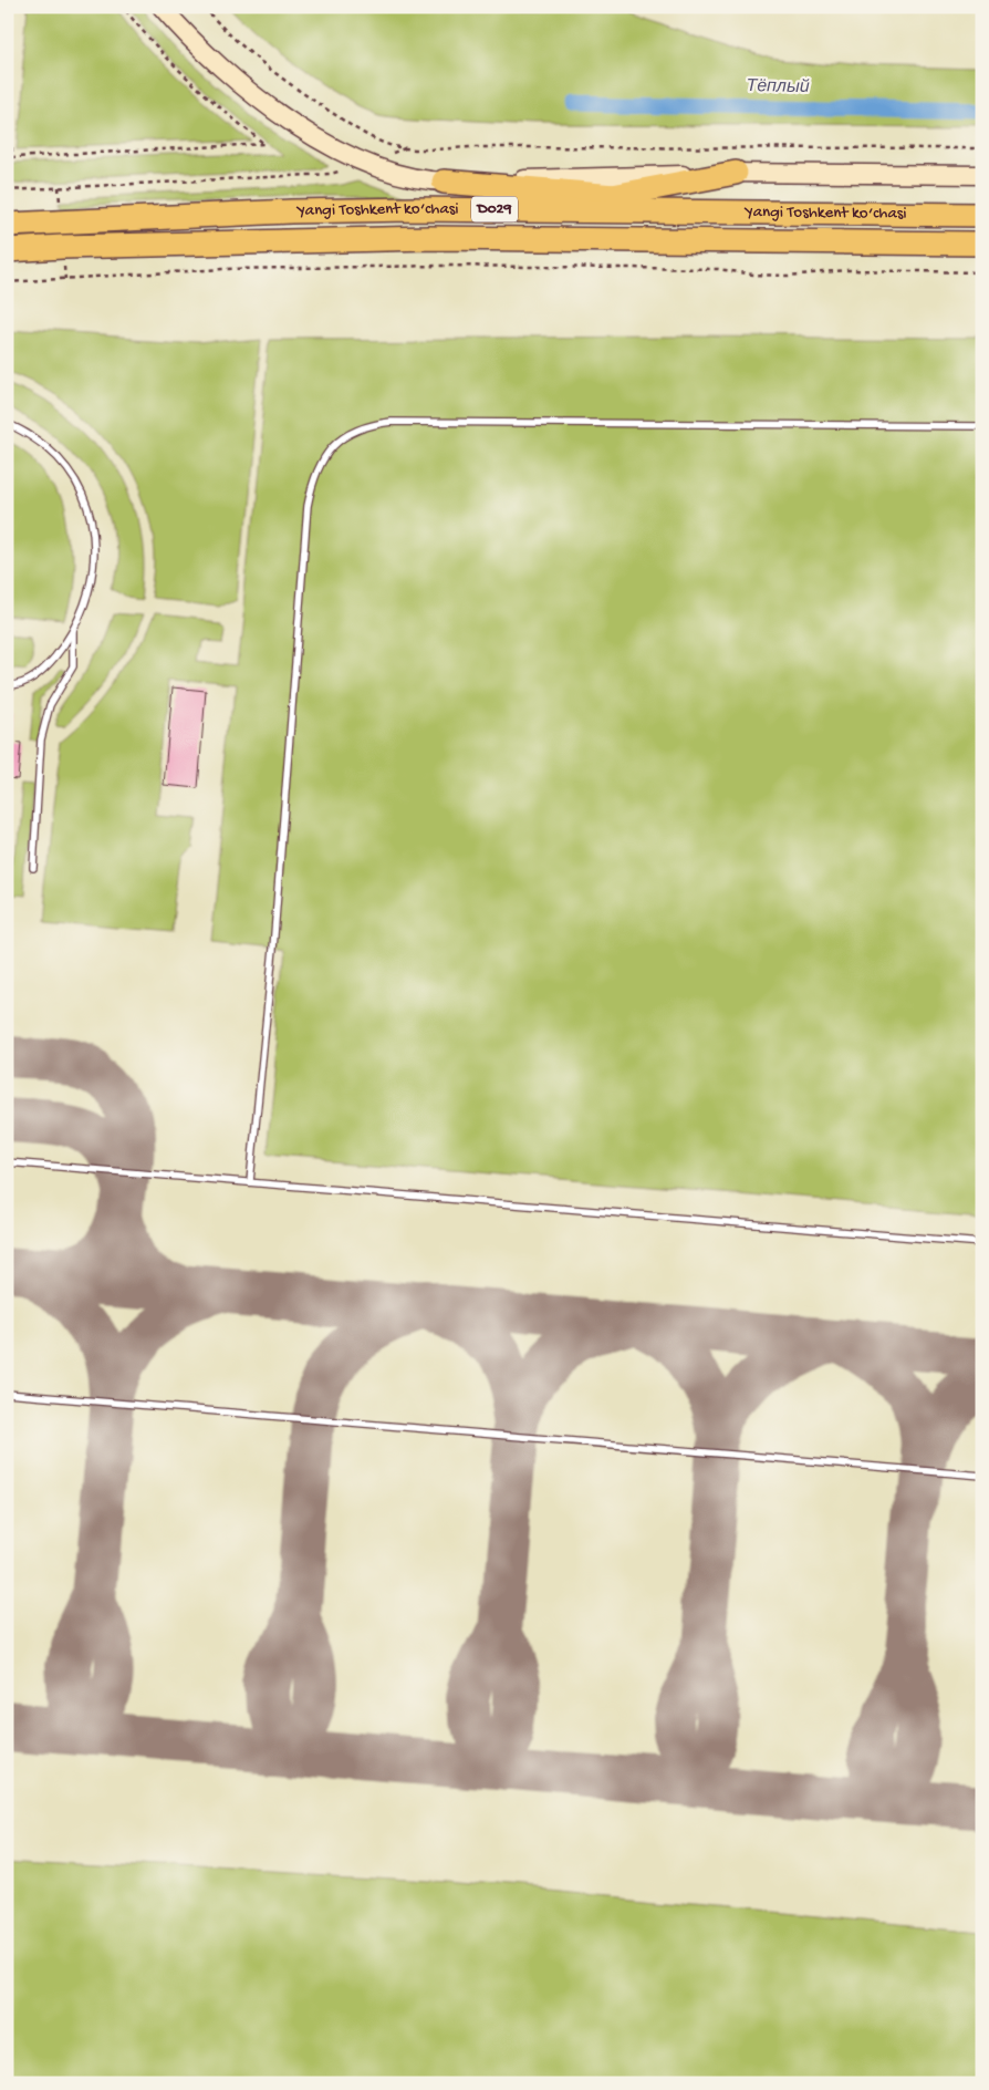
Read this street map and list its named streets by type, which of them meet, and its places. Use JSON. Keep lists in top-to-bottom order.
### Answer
{
  "streets": {
    "highway": ["D029", "Yangi Toshkent ko‘chasi"]
  },
  "water": ["Тёплый"]
}
